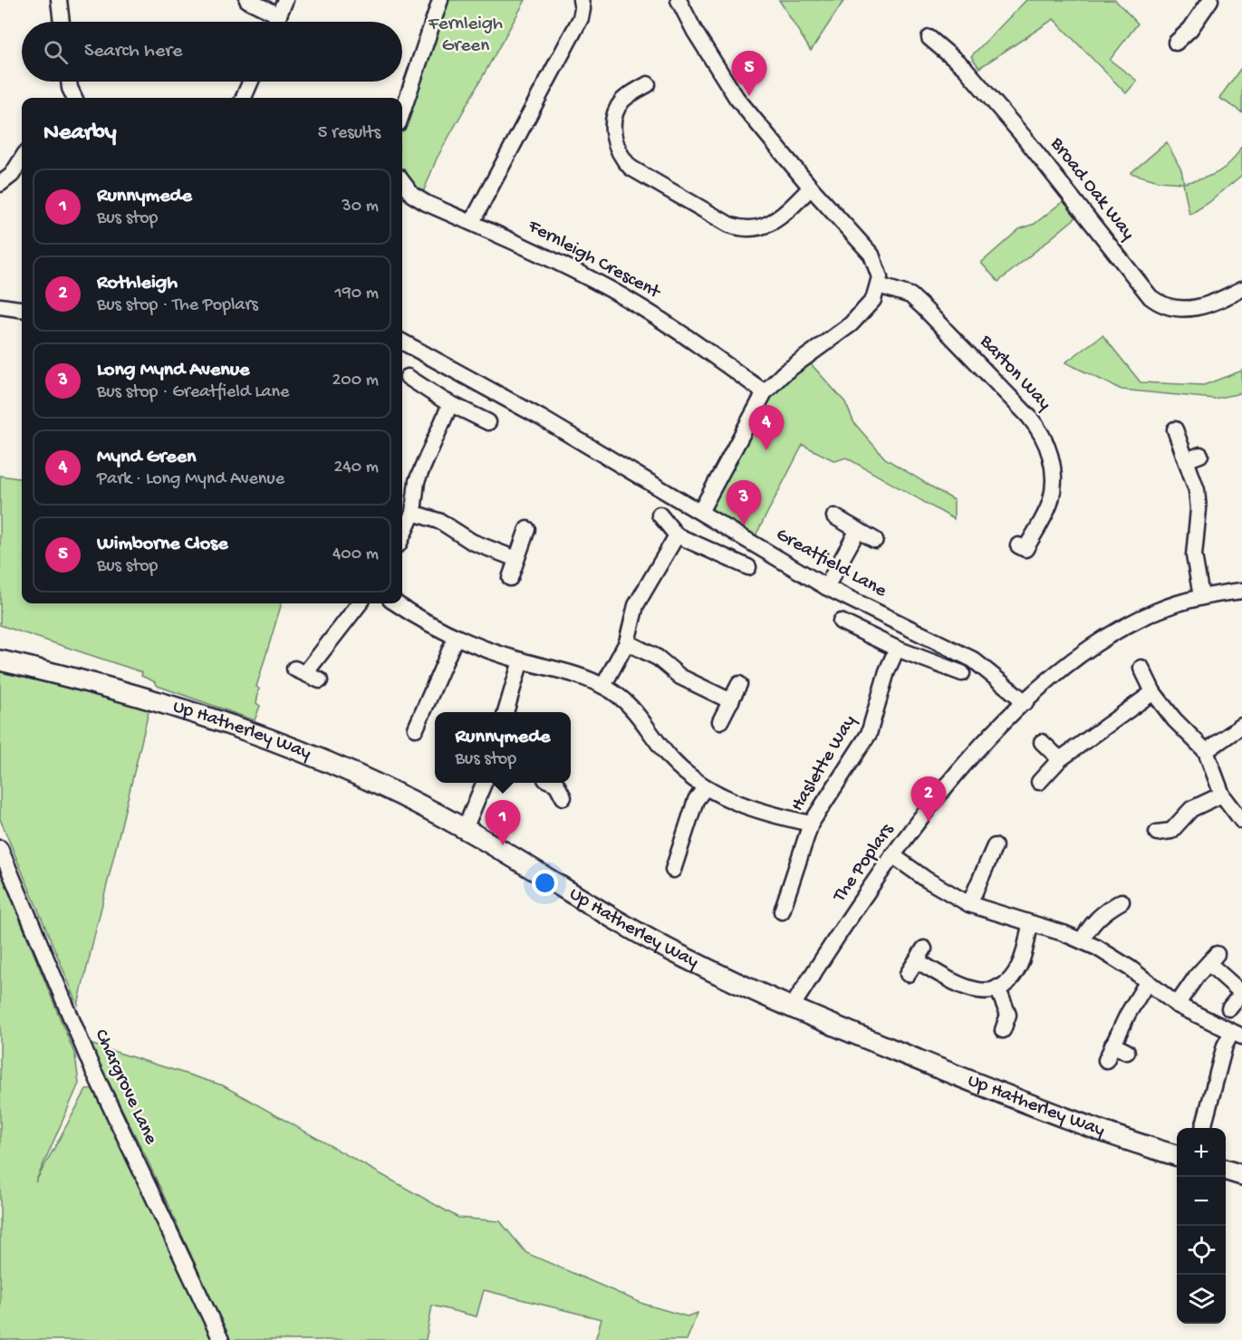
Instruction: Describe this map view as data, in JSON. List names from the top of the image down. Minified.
{"streets":{"street":["Broad Oak Way","Fernleigh Crescent","Barton Way","Greatfield Lane","Up Hatherley Way","Haslette Way","The Poplars","Chargrove Lane"]},"crossings":[["Greatfield Lane","The Poplars"],["Up Hatherley Way","The Poplars"]],"parks":["Fernleigh Green"],"page":{"search":"Search here","pins":["5","4","3","2","1"],"heading":["Nearby","5 results"],"list":[{"mark":"1","name":"Runnymede","note":"Bus stop","value":"30 m"},{"mark":"2","name":"Rothleigh","note":"Bus stop · The Poplars","value":"190 m"},{"mark":"3","name":"Long Mynd Avenue","note":"Bus stop · Greatfield Lane","value":"200 m"},{"mark":"4","name":"Mynd Green","note":"Park · Long Mynd Avenue","value":"240 m"},{"mark":"5","name":"Wimborne Close","note":"Bus stop","value":"400 m"}],"popup":["Runnymede","Bus stop"],"map_buttons":["+","−"]}}
